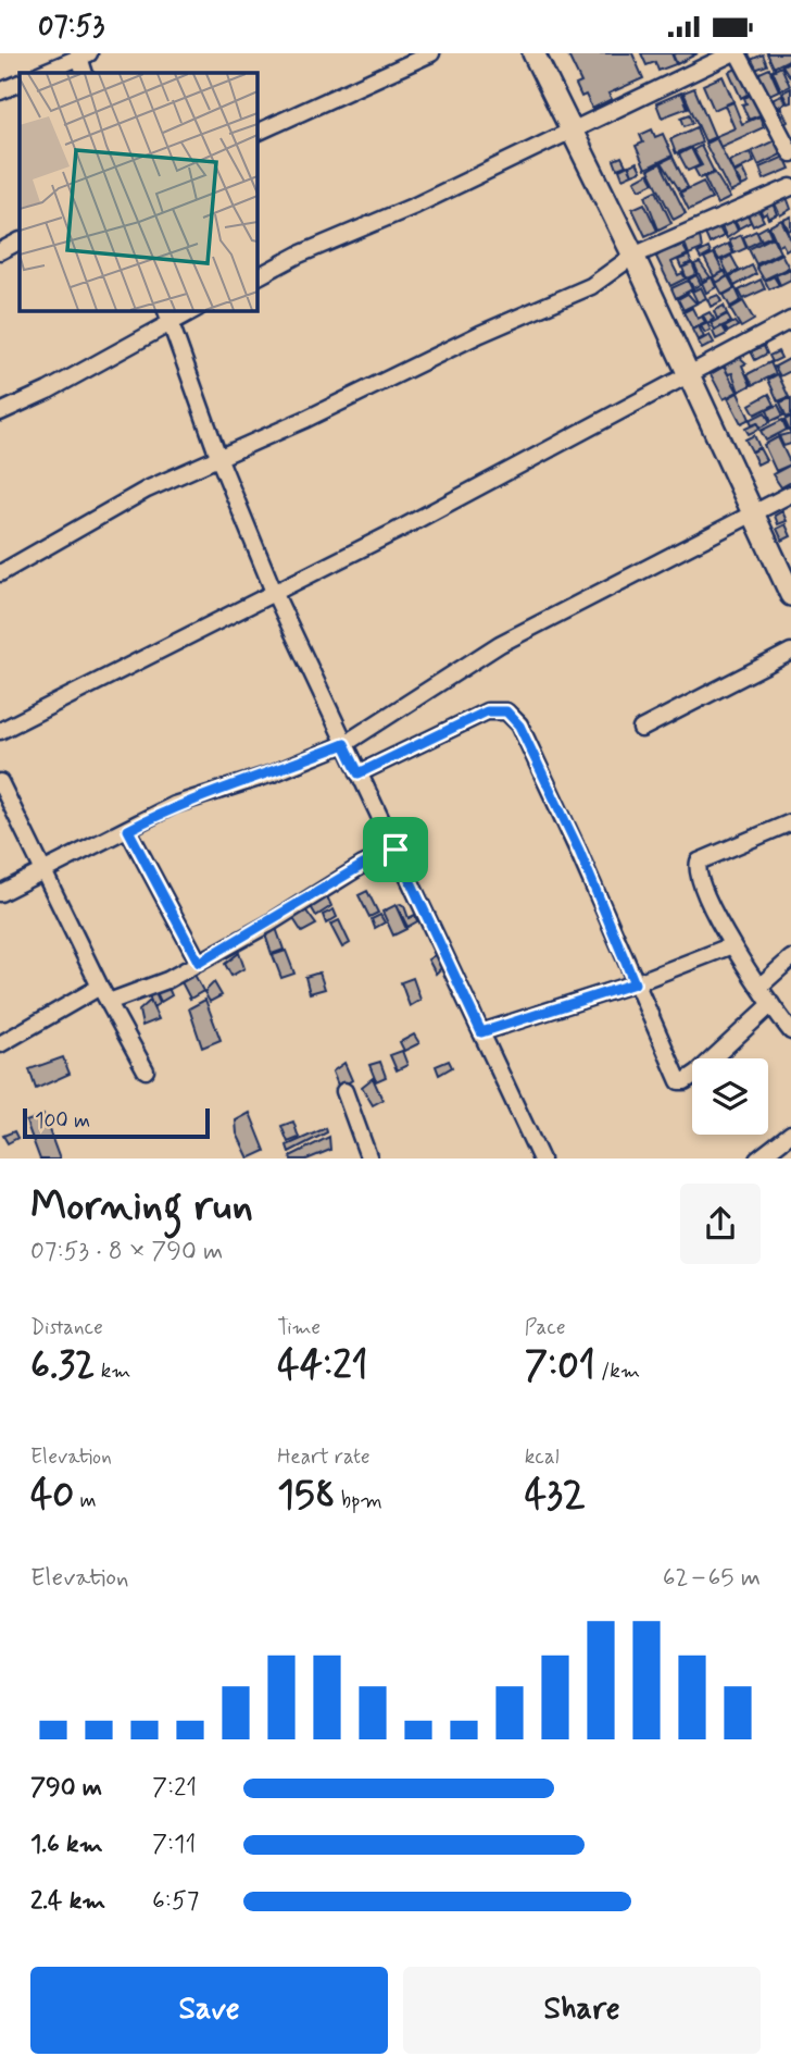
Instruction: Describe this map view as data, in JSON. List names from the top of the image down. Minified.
{"scale_bar":"100 m","page":{"status":"07:53","scale":"100 m","heading":["Morning run","07:53 · 8 × 790 m"],"stats":[["Distance","6.32 km"],["Time","44:21"],["Pace","7:01 /km"],["Elevation","40 m"],["Heart rate","158 bpm"],["kcal","432"]],"chart":["Elevation","62–65 m"],"list":[{"name":"790 m","note":"7:21"},{"name":"1.6 km","note":"7:11"},{"name":"2.4 km","note":"6:57"}],"buttons":["Save","Share"]}}
